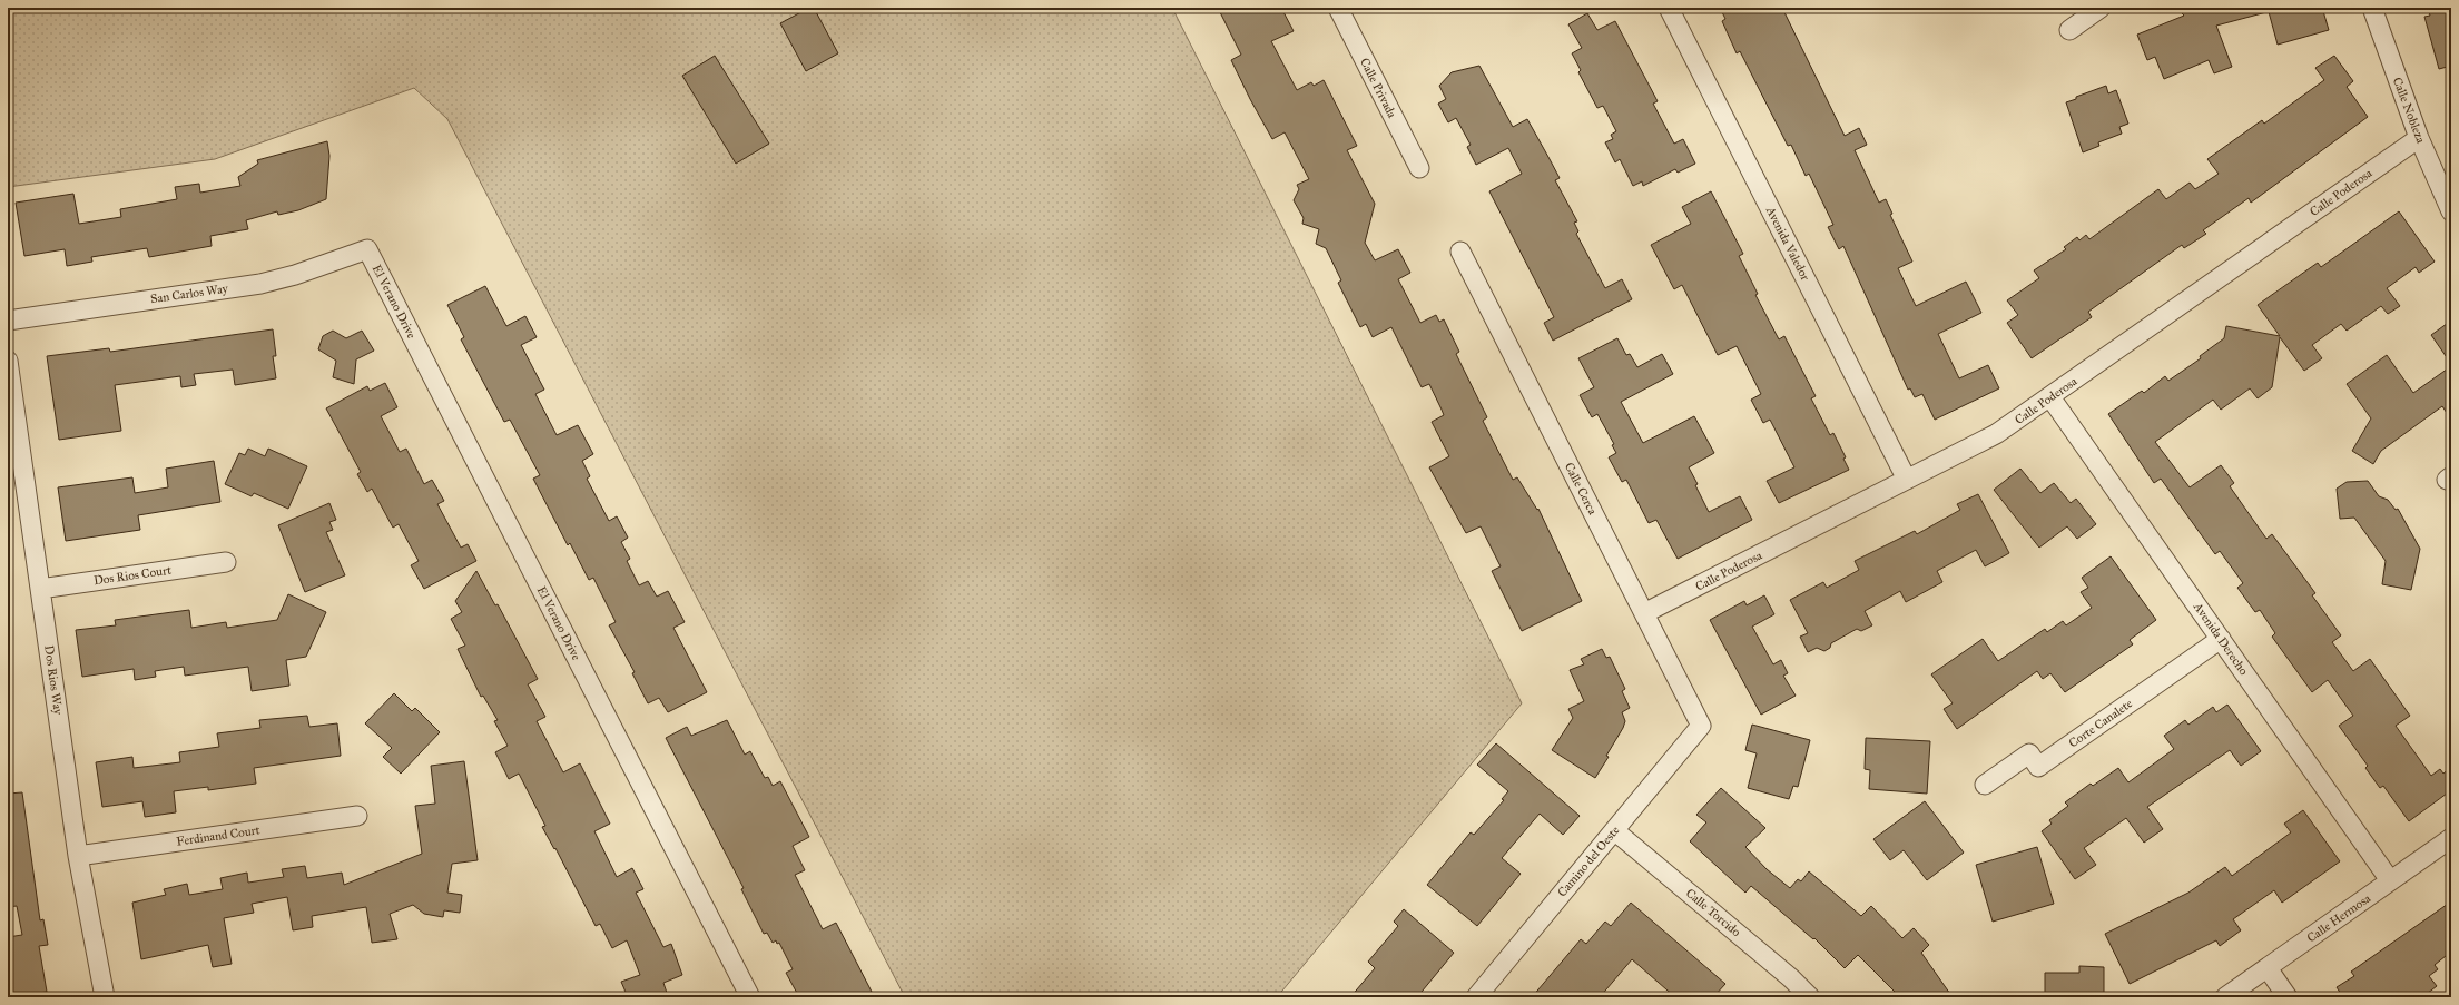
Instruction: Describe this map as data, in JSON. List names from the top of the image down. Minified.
{"streets":{"street":["Calle Privada","Calle Nobleza","Calle Poderosa","Avenida Valedor","San Carlos Way","El Verano Drive","Calle Cerca","Dos Rios Court","Avenida Derecho","Dos Rios Way","Corte Canalete","Ferdinand Court","Camino del Oeste","Calle Torcido","Calle Hermosa"]},"crossings":[["Calle Nobleza","Calle Poderosa"],["Calle Poderosa","Avenida Valedor"],["Calle Poderosa","Calle Cerca"],["Calle Poderosa","Avenida Derecho"],["San Carlos Way","El Verano Drive"],["Calle Cerca","Camino del Oeste"],["Dos Rios Court","Dos Rios Way"],["Avenida Derecho","Corte Canalete"],["Avenida Derecho","Calle Hermosa"],["Dos Rios Way","Ferdinand Court"],["Camino del Oeste","Calle Torcido"]]}
